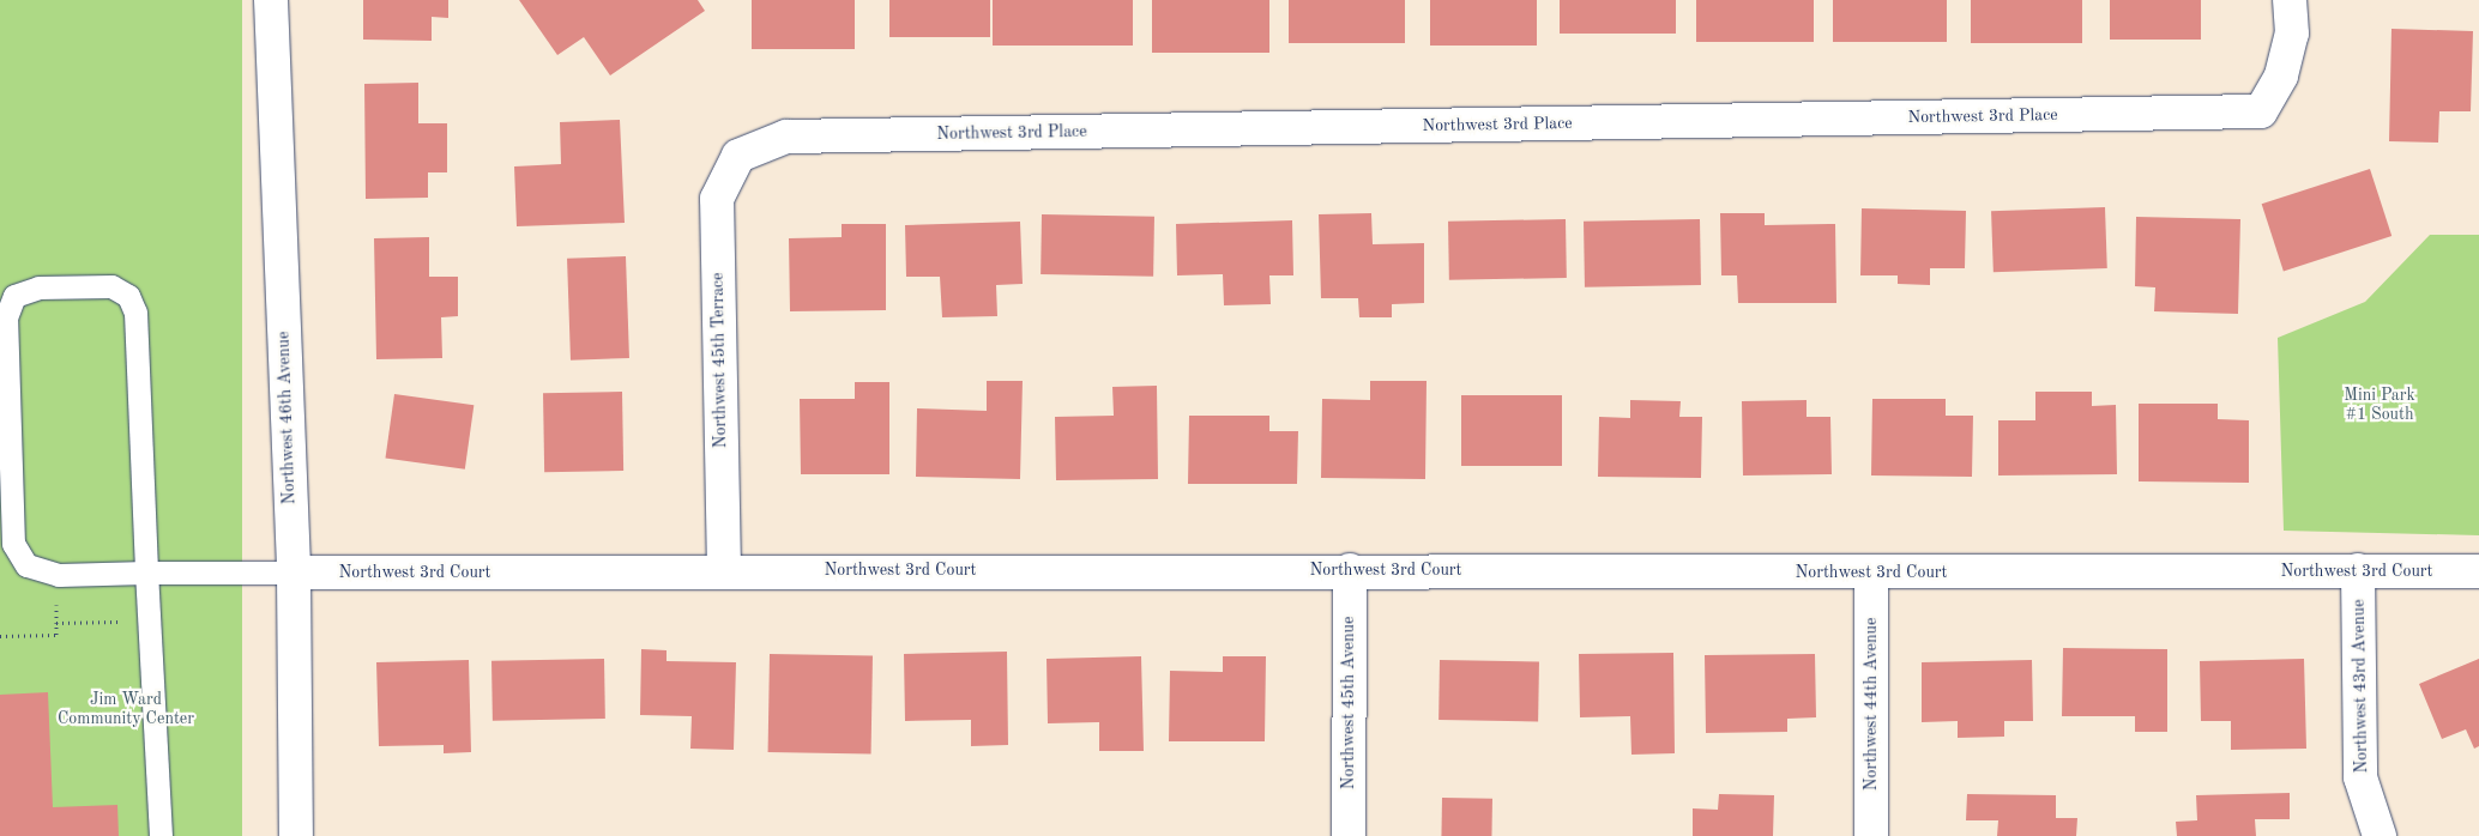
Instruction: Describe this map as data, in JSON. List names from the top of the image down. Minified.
{"streets":{"street":["Northwest 3rd Place","Northwest 45th Terrace","Northwest 46th Avenue","Northwest 3rd Court","Northwest 43rd Avenue","Northwest 45th Avenue","Northwest 44th Avenue"]},"crossings":[["Northwest 3rd Place","Northwest 45th Terrace"],["Northwest 45th Terrace","Northwest 3rd Court"],["Northwest 46th Avenue","Northwest 3rd Court"],["Northwest 3rd Court","Northwest 43rd Avenue"],["Northwest 3rd Court","Northwest 45th Avenue"],["Northwest 3rd Court","Northwest 44th Avenue"]],"parks":["Mini Park #1 South","Jim Ward Community Center"]}
